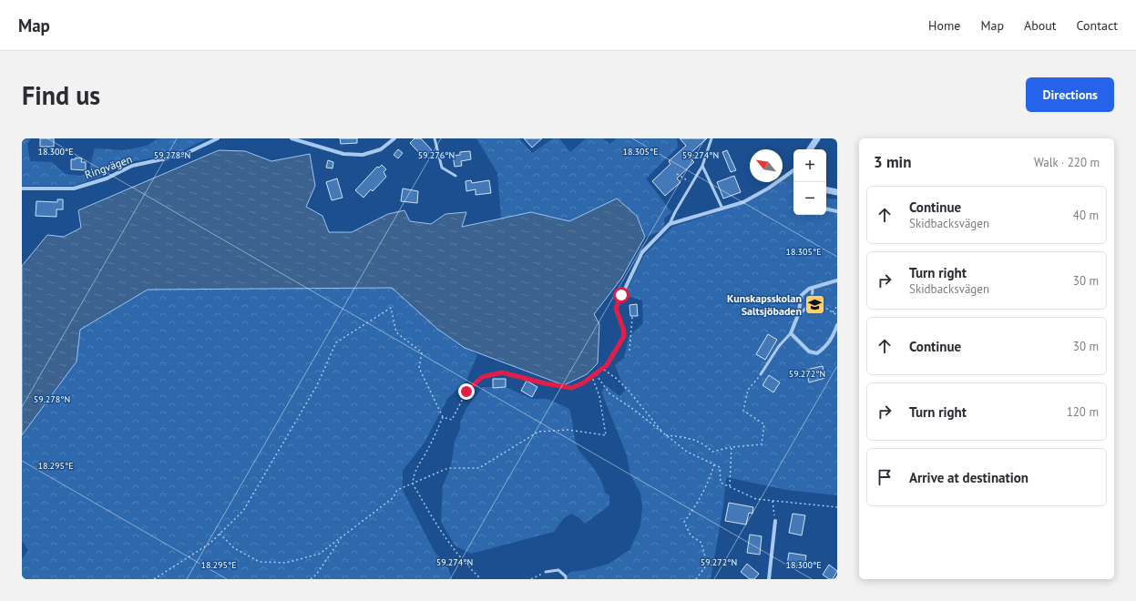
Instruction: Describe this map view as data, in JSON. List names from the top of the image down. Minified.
{"streets":{"street":["Ringvägen"]},"places":{"school or university":["Kunskapsskolan Saltsjöbaden"]},"north":"top left","page":{"header":"Map","nav":["Home","Map","About","Contact"],"buttons":"Directions","title":"Find us","heading":["3 min","Walk · 220 m"],"map_buttons":["+","−"],"list":[["Continue","Skidbacksvägen","40 m"],["Turn right","Skidbacksvägen","30 m"],["Continue","30 m"],["Turn right","120 m"],"Arrive at destination"]},"coordinates":["18.300°E","18.305°E","59.278°N","59.276°N","59.274°N","59.272°N","18.295°E"]}
